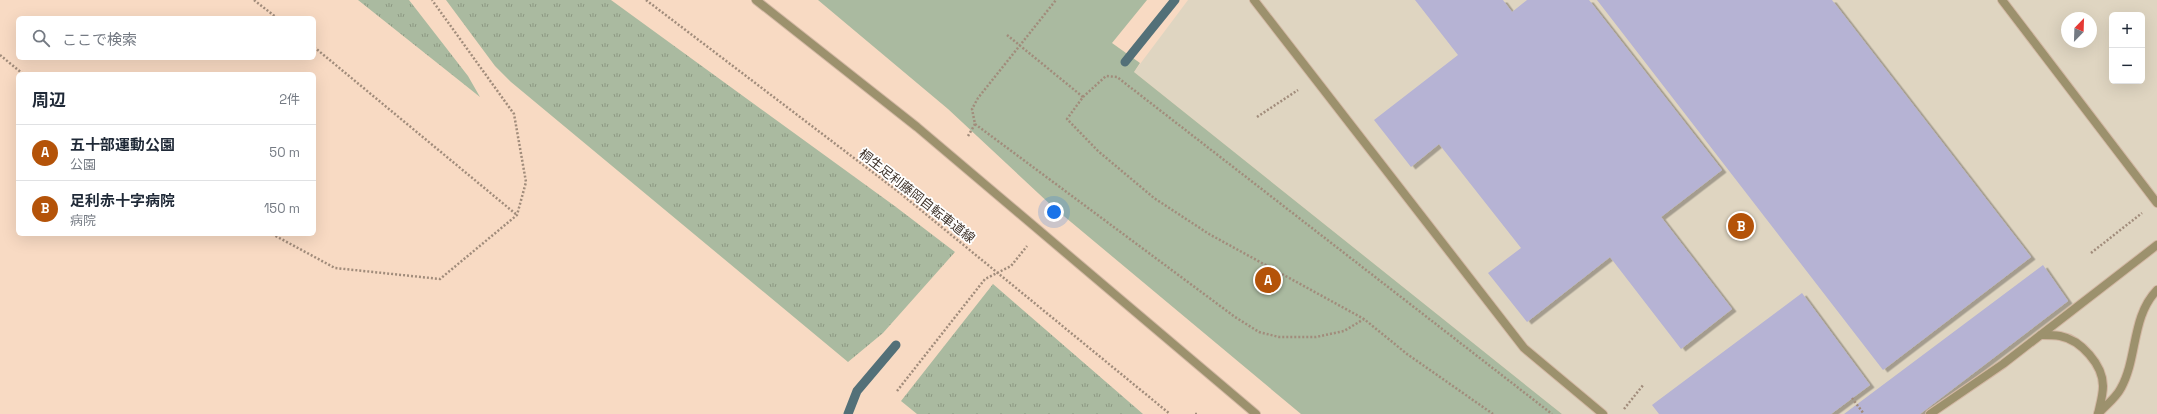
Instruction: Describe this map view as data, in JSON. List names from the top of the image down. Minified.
{"streets":{"path":["桐生足利藤岡自転車道線"]},"north":"top right","page":{"map_buttons":["+","−"],"search":"ここで検索","heading":["周辺","2件"],"list":[{"mark":"A","name":"五十部運動公園","note":"公園","value":"50 m"},{"mark":"B","name":"足利赤十字病院","note":"病院","value":"150 m"}],"pins":["B","A"]}}
